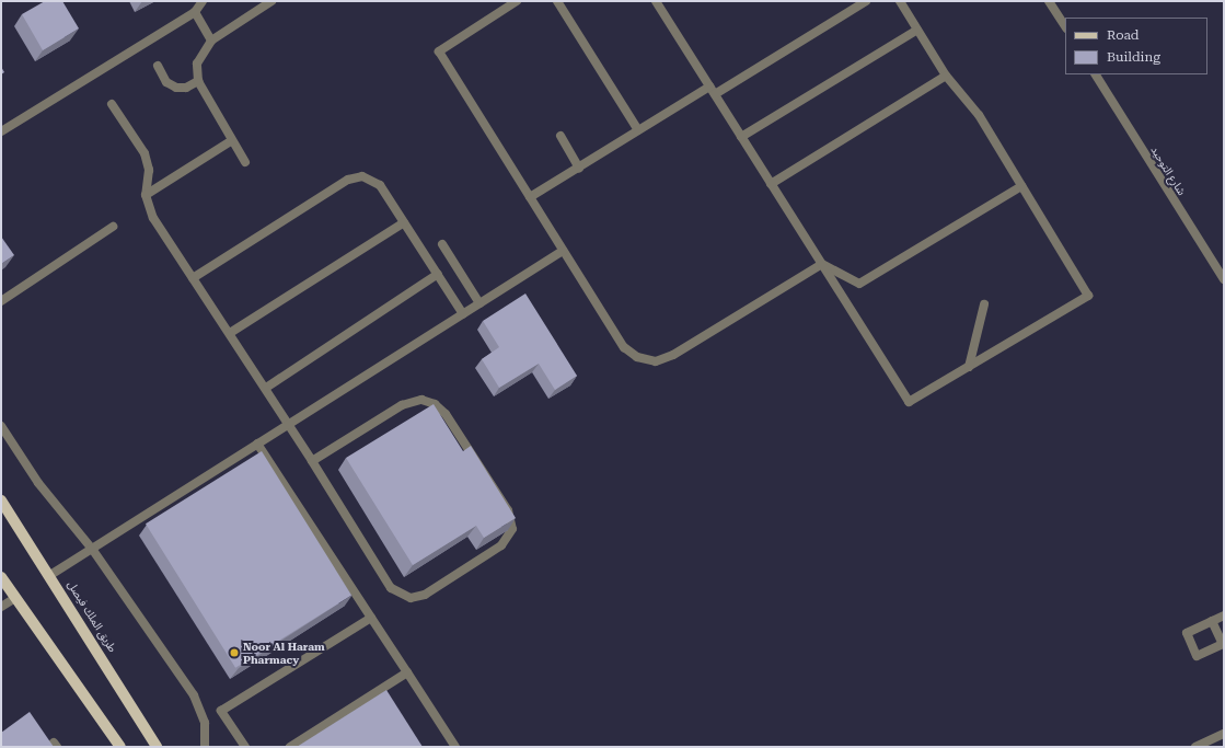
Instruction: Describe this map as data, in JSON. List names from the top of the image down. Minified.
{"streets":{"main road":["طريق الملك فيصل"],"street":["شارع التوحيد"]},"places":["Noor Al Haram Pharmacy"],"legend":["Road","Building"]}
